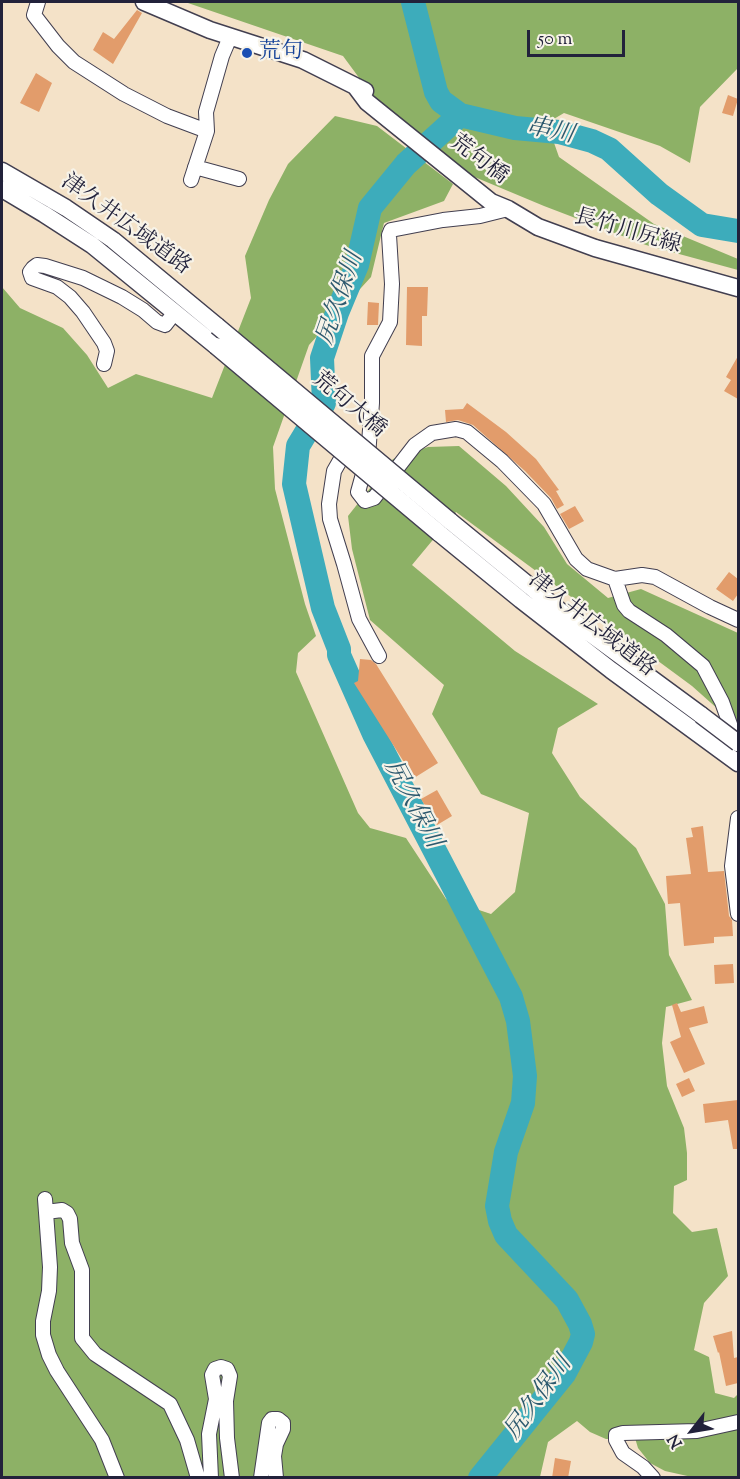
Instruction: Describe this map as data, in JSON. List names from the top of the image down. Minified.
{"streets":{"main road":["荒句橋","津久井広域道路","長竹川尻線","荒句大橋"]},"crossings":[["荒句橋","長竹川尻線"],["津久井広域道路","荒句大橋"]],"water":["串川","尻久保川"],"places":["荒句"],"scale_bar":"50 m","north":"bottom left"}
